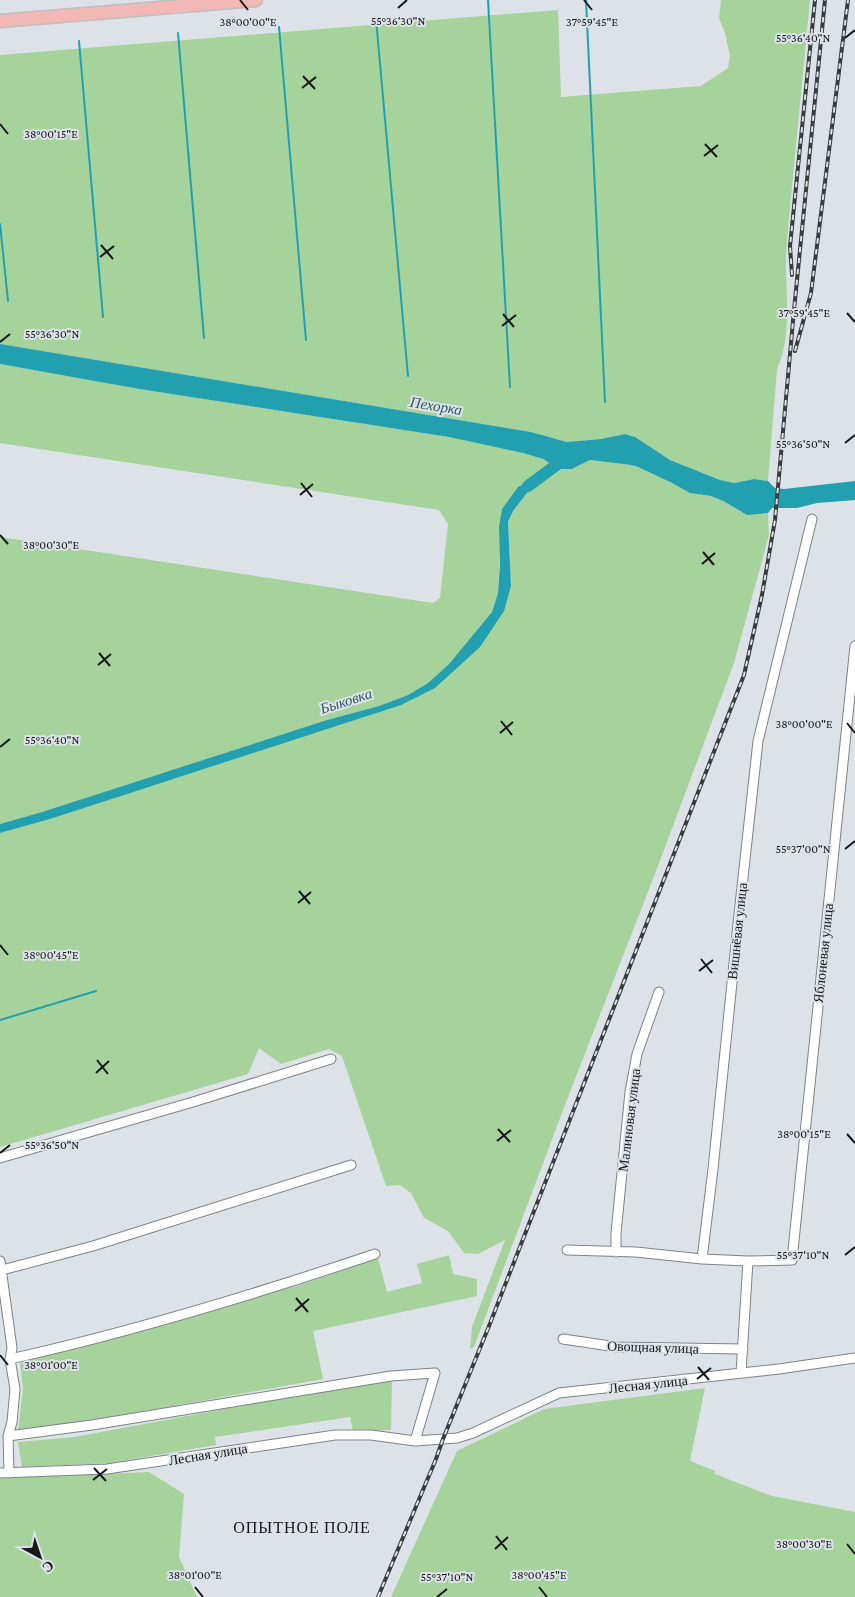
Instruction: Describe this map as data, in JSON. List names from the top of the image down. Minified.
{"streets":{"street":["Вишнёвая улица","Яблоневая улица","Малиновая улица","Овощная улица","Лесная улица"]},"districts":["ОПЫТНОЕ ПОЛЕ"],"water":["Пехорка","Быковка"],"north":"bottom right","coordinates":["55°36'30\"N","38°00'00\"E","37°59'45\"E","55°36'40\"N","38°00'15\"E","55°36'50\"N","38°00'30\"E","55°37'00\"N","38°00'45\"E","55°37'10\"N","38°01'00\"E"]}
